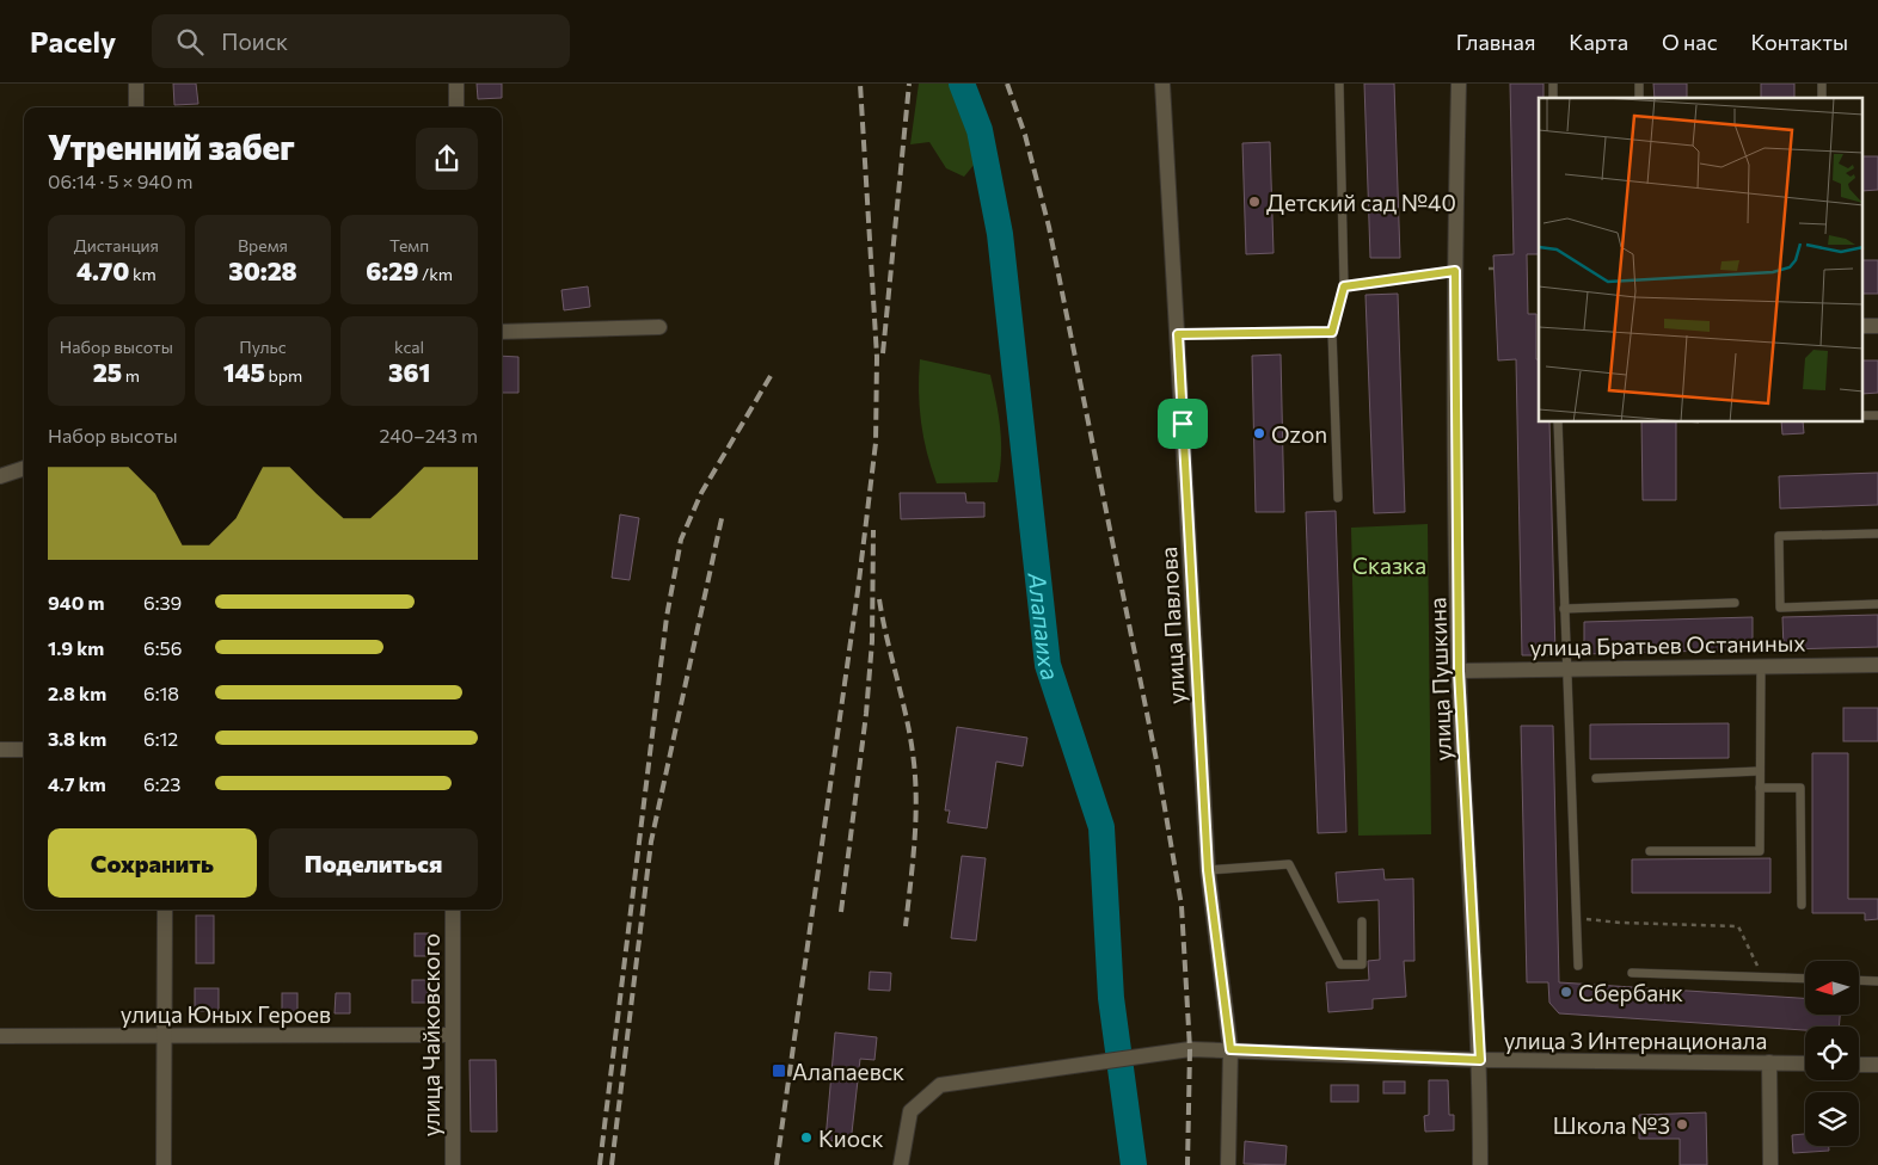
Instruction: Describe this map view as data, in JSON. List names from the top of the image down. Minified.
{"streets":{"street":["улица Павлова","улица Братьев Останиных","улица Пушкина","улица Юных Героев","улица Чайковского","улица 3 Интернационала"]},"crossings":[["улица Павлова","улица 3 Интернационала"],["улица Братьев Останиных","улица Пушкина"],["улица Пушкина","улица 3 Интернационала"],["улица Юных Героев","улица Чайковского"]],"water":["Алапаиха"],"parks":["Сказка"],"places":{"other":["Детский сад №40","Ozon","Сбербанк","Школа №3","Киоск"],"transit":["Алапаевск"]},"north":"left","page":{"header":"Pacely","search":"Поиск","nav":["Главная","Карта","О нас","Контакты"],"heading":["Утренний забег","06:14 · 5 × 940 m"],"stats":[["Дистанция","4.70 km"],["Время","30:28"],["Темп","6:29 /km"],["Набор высоты","25 m"],["Пульс","145 bpm"],["kcal","361"]],"chart":["Набор высоты","240–243 m"],"list":[{"name":"940 m","note":"6:39"},{"name":"1.9 km","note":"6:56"},{"name":"2.8 km","note":"6:18"},{"name":"3.8 km","note":"6:12"},{"name":"4.7 km","note":"6:23"}],"buttons":["Сохранить","Поделиться"]}}
